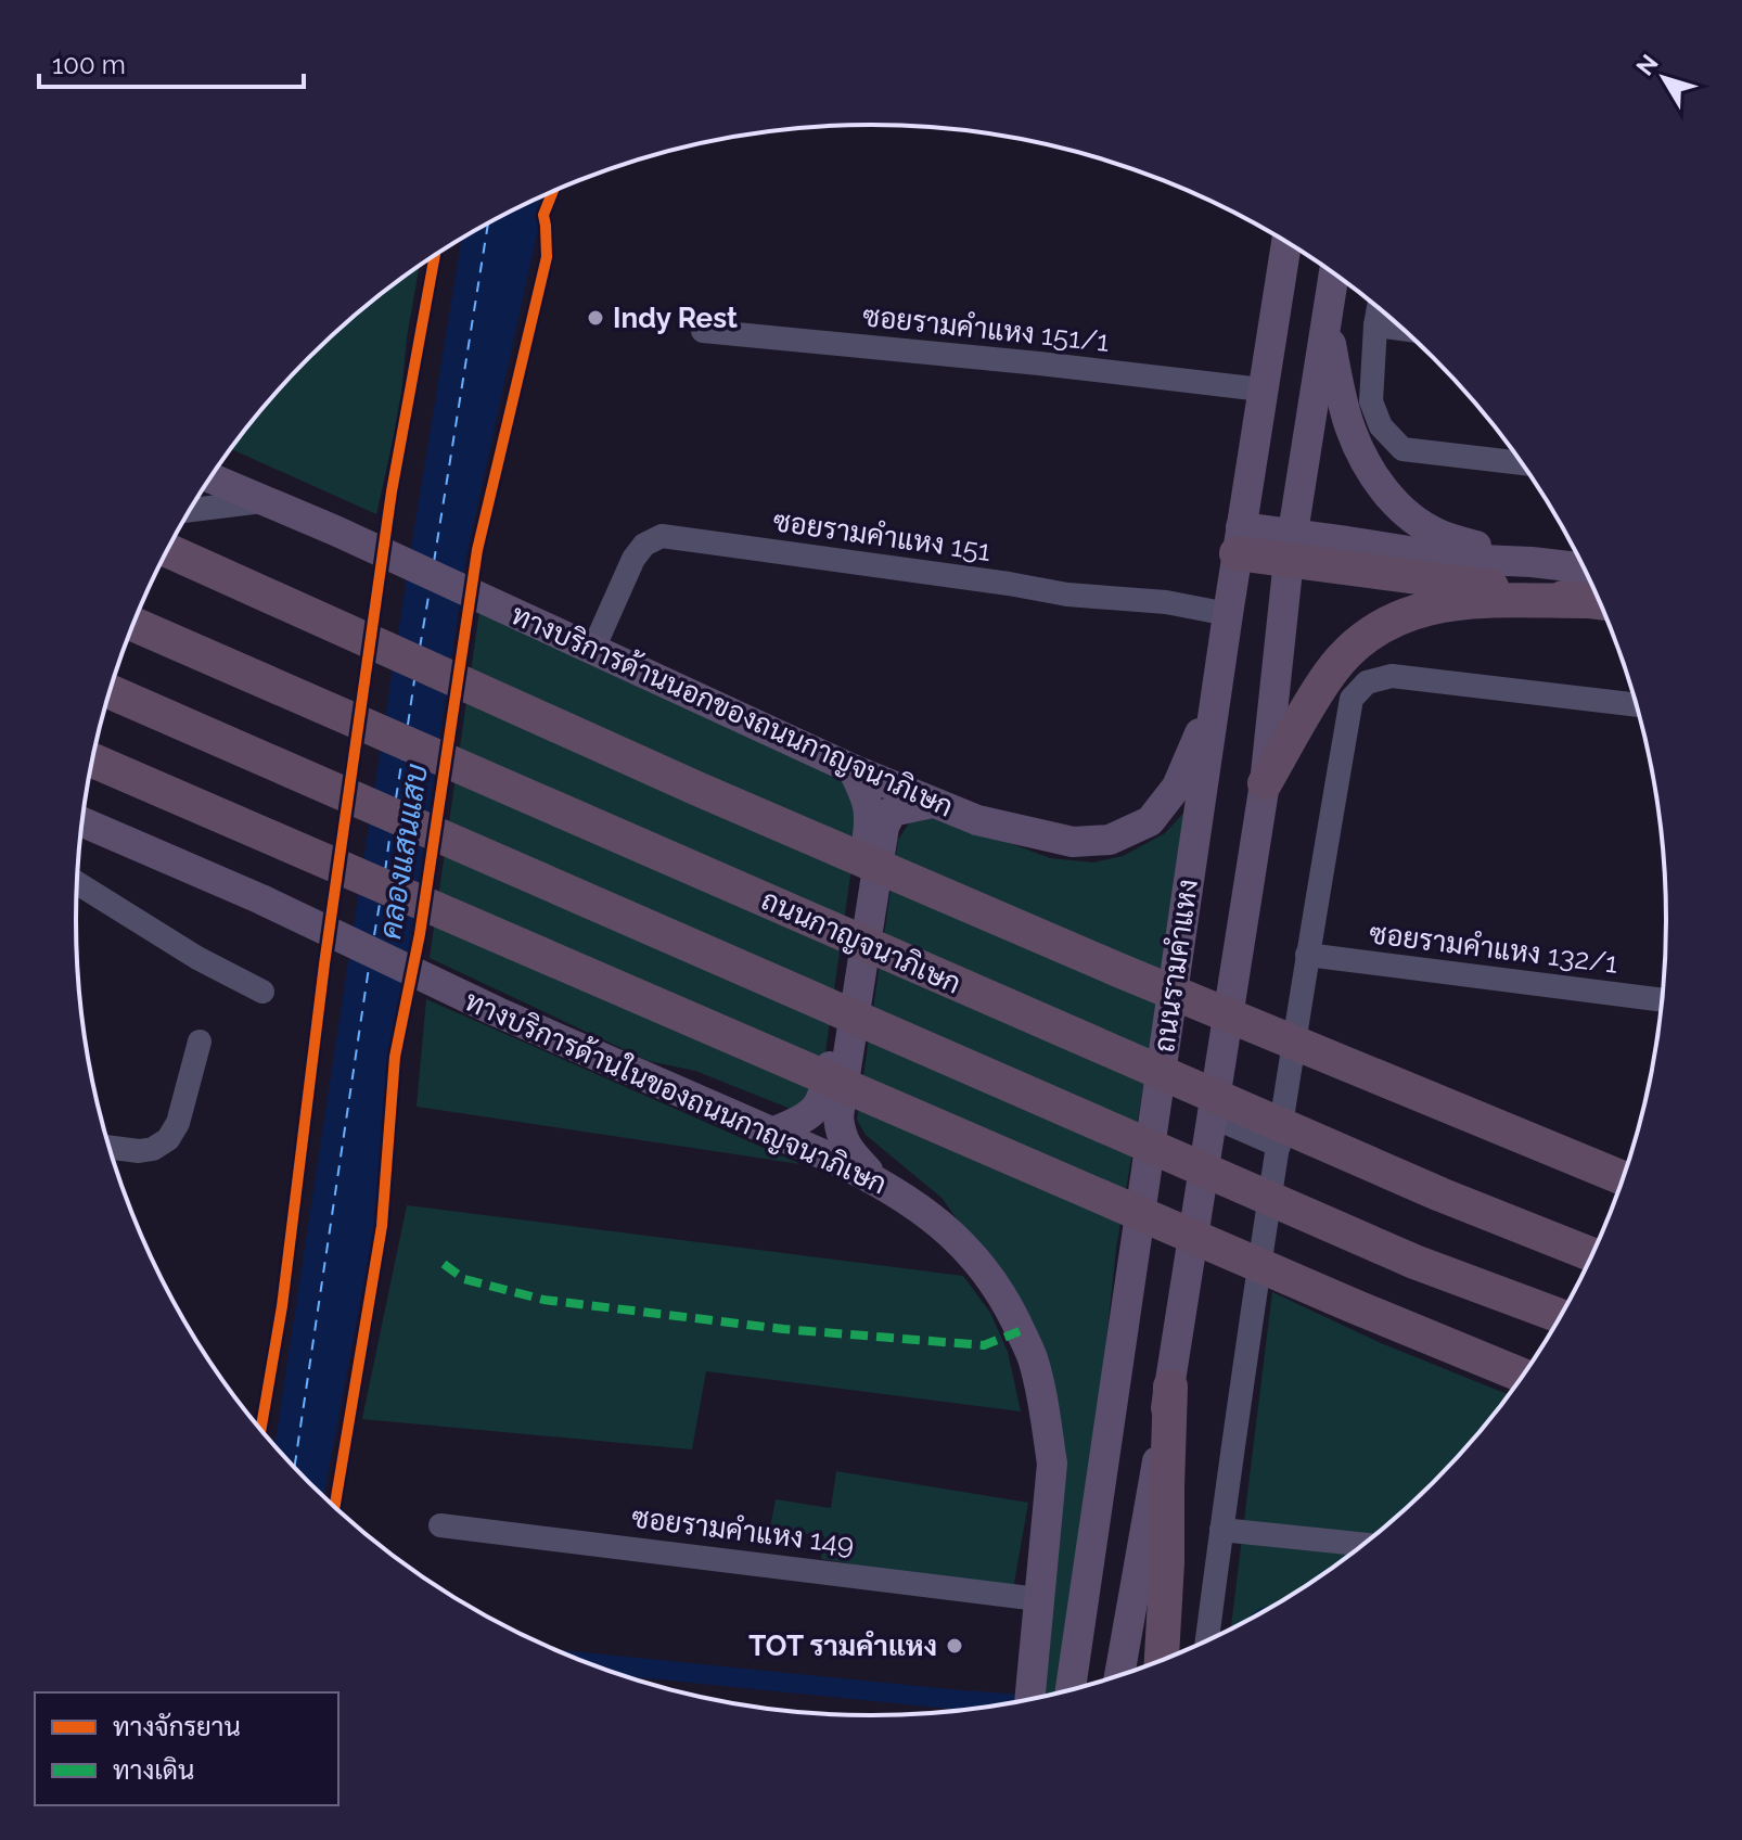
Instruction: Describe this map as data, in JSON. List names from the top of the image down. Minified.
{"streets":{"highway":["ถนนกาญจนาภิเษก"],"main road":["ทางบริการด้านนอกของถนนกาญจนาภิเษก","ถนนรามคำแหง","ทางบริการด้านในของถนนกาญจนาภิเษก"],"street":["ซอยรามคำแหง 151/1","ซอยรามคำแหง 151","ซอยรามคำแหง 132/1","ซอยรามคำแหง 149"]},"crossings":[["ซอยรามคำแหง 151/1","ถนนรามคำแหง"],["ซอยรามคำแหง 151","ทางบริการด้านนอกของถนนกาญจนาภิเษก"],["ซอยรามคำแหง 151","ถนนรามคำแหง"],["ทางบริการด้านนอกของถนนกาญจนาภิเษก","ถนนรามคำแหง"],["ทางบริการด้านในของถนนกาญจนาภิเษก","ซอยรามคำแหง 149"]],"water":["คลองแสนแสบ"],"places":["Indy Rest","TOT รามคำแหง"],"legend":["ทางจักรยาน","ทางเดิน"],"scale_bar":"100 m","north":"top left"}
